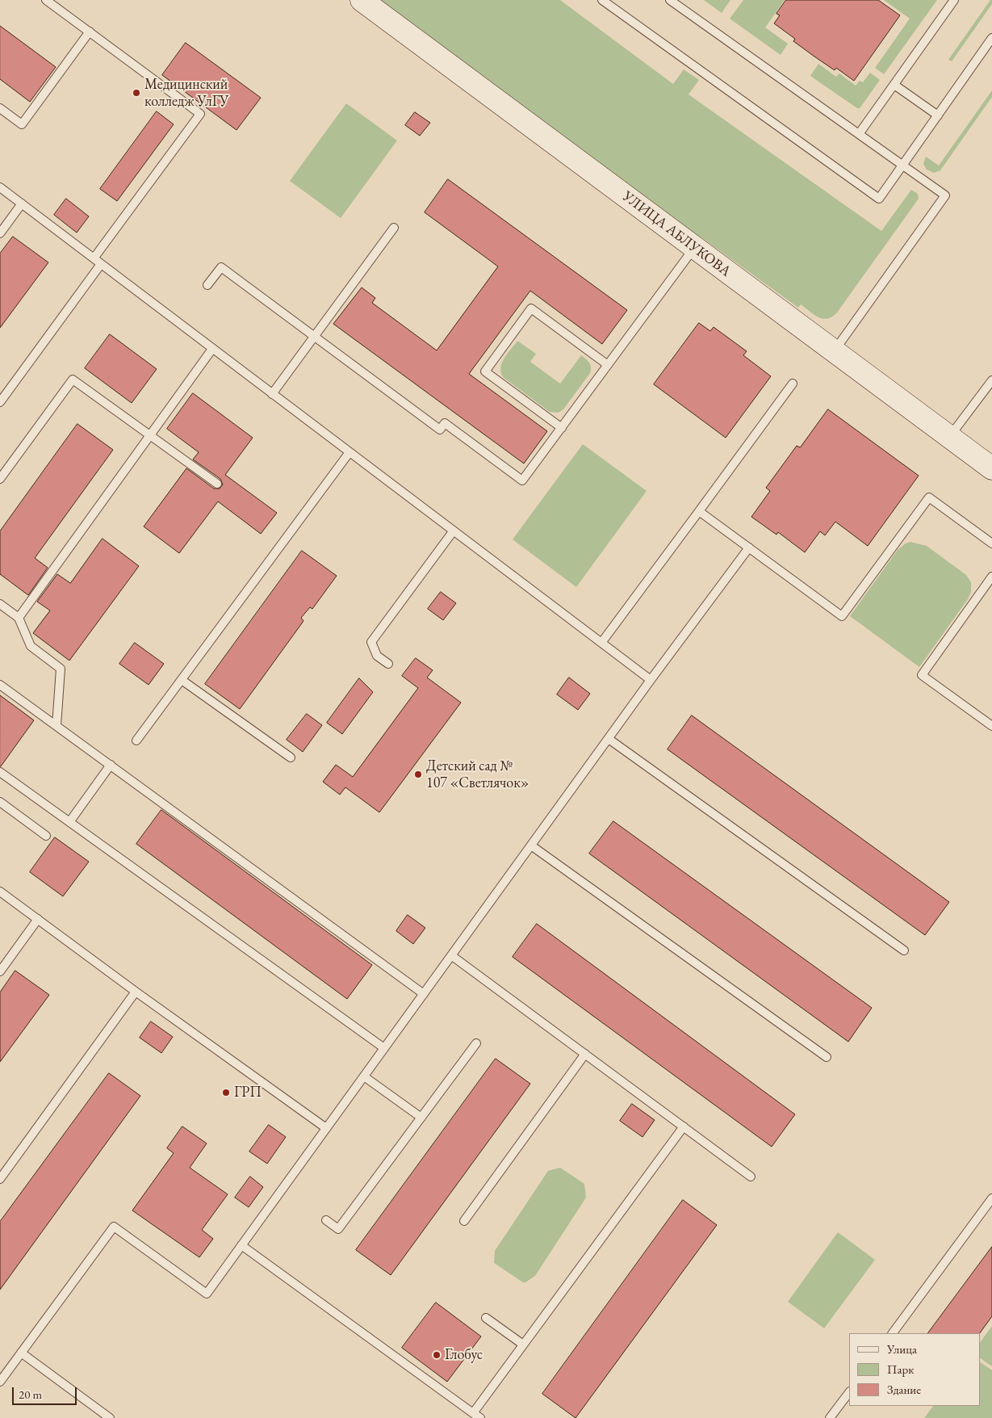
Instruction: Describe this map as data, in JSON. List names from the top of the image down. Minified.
{"streets":{"street":["УЛИЦА АБЛУКОВА"]},"places":["Медицинский колледж УлГУ","Детский сад № 107 «Светлячок»","ГРП","Глобус"],"legend":["Улица","Парк","Здание"],"scale_bar":"20 m"}
